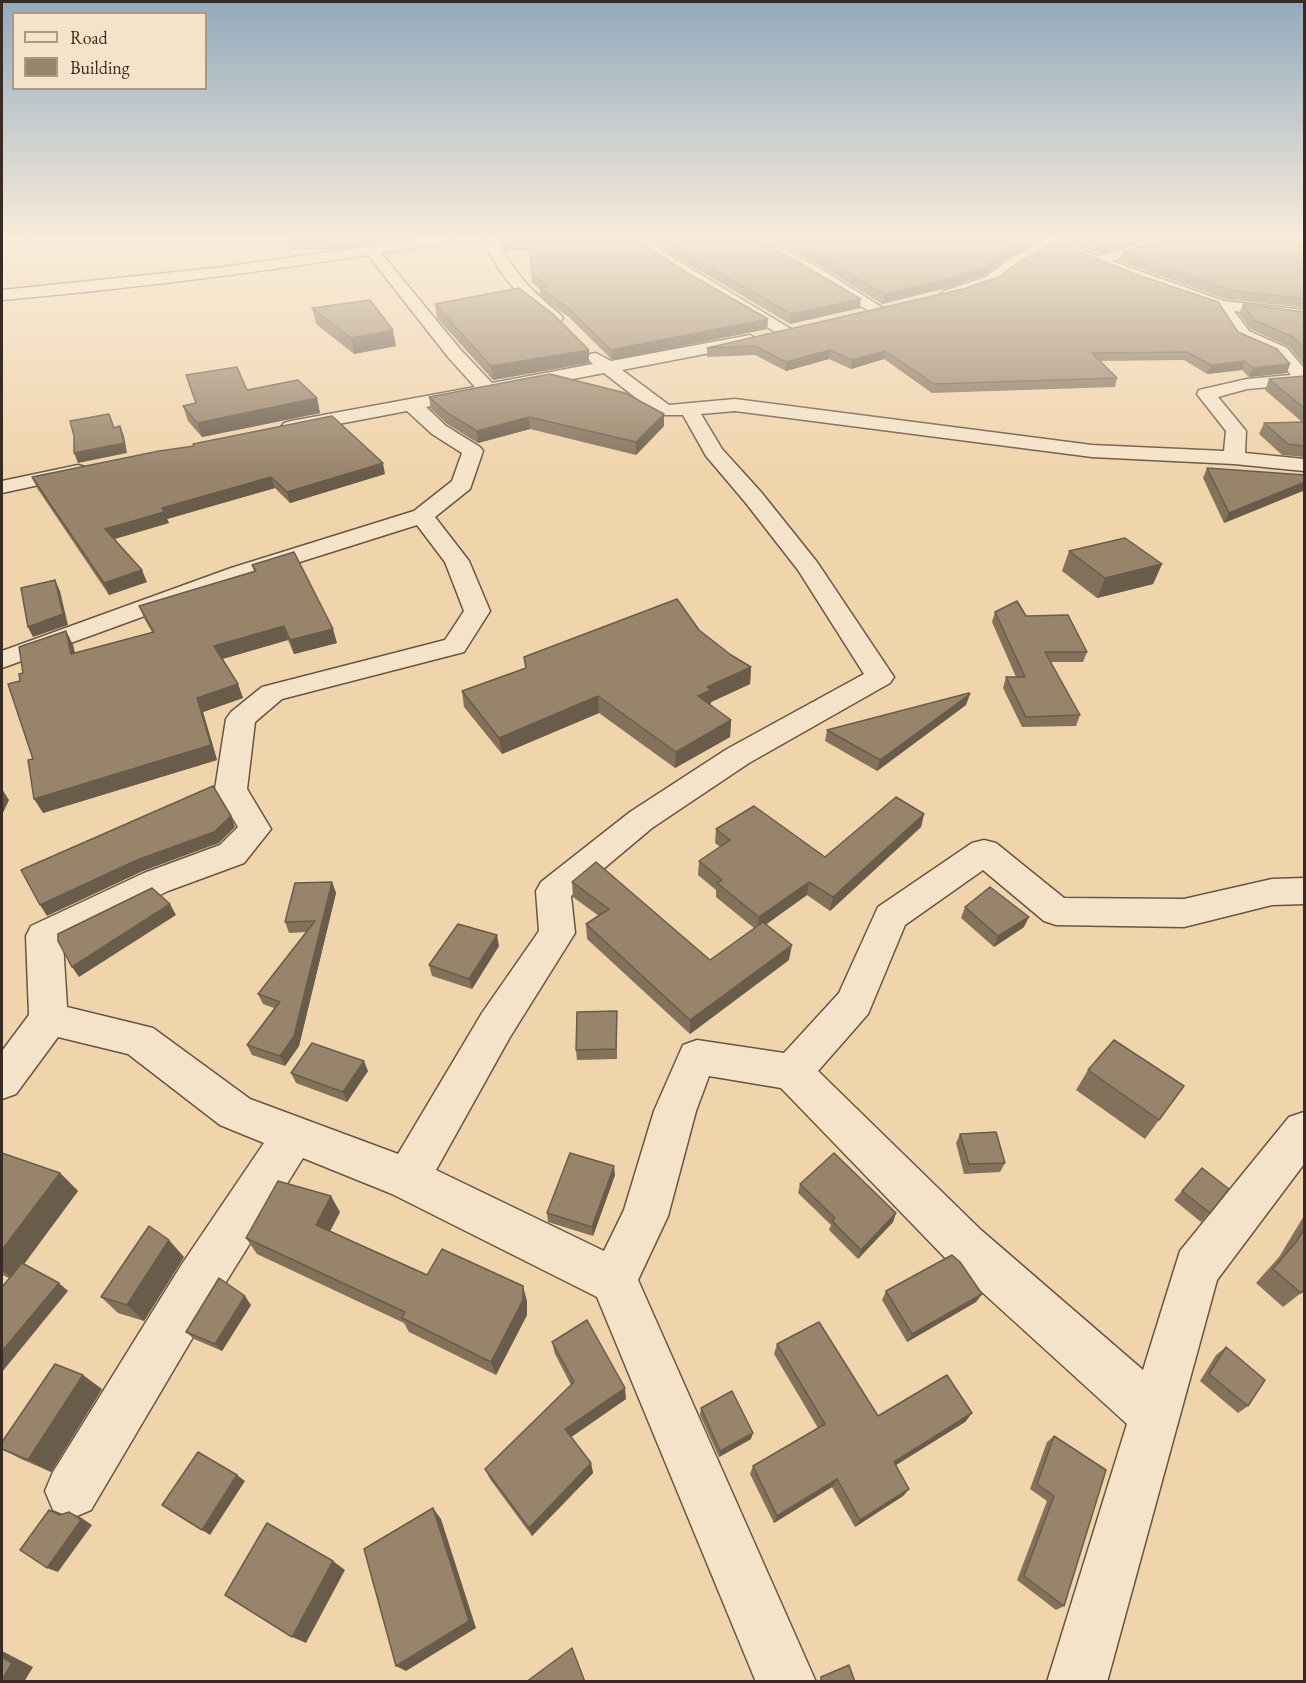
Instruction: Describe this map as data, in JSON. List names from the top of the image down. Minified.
{"legend":["Road","Building"]}
